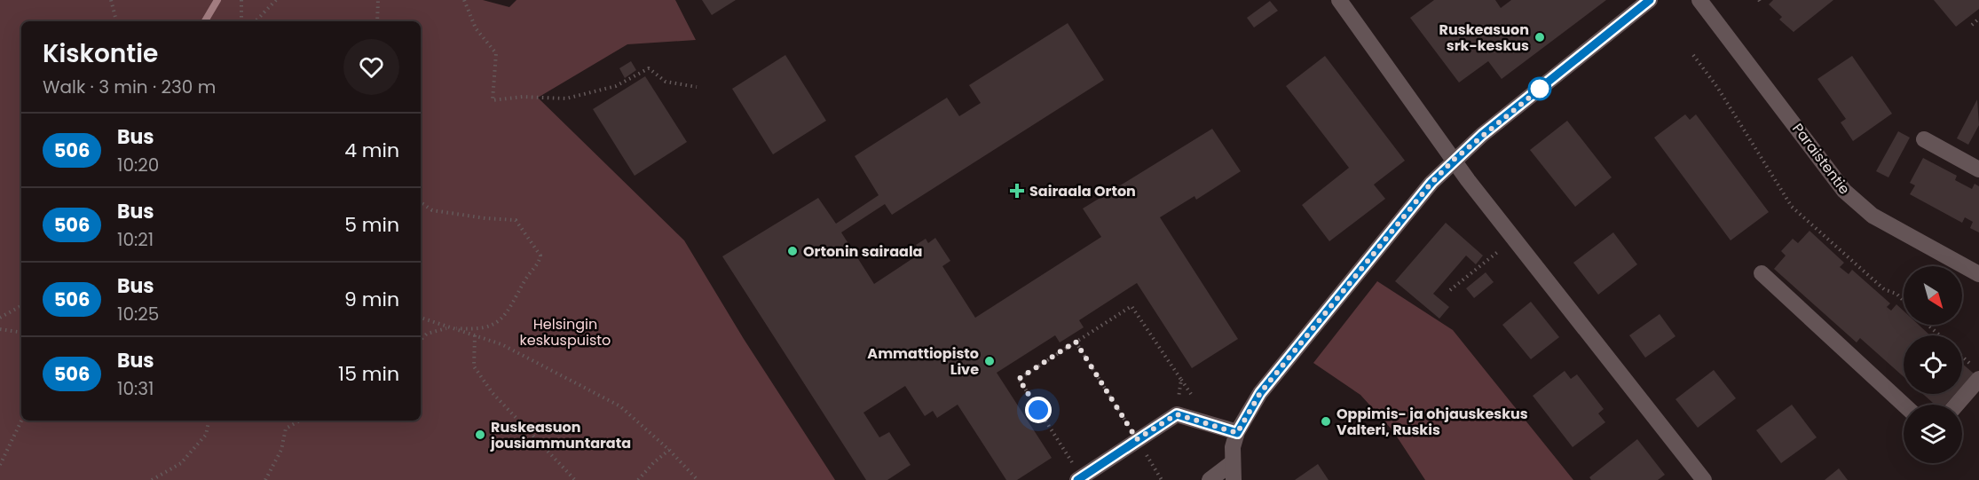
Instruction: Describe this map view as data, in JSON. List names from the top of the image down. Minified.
{"streets":{"street":["Paraistentie"]},"parks":["Helsingin keskuspuisto"],"places":{"other":["Ruskeasuon srk-keskus","Ortonin sairaala","Ammattiopisto Live","Oppimis- ja ohjauskeskus Valteri, Ruskis","Ruskeasuon jousiammuntarata"],"health":["Sairaala Orton"]},"lines":["bus line 506"],"north":"bottom right","page":{"heading":["Kiskontie","Walk · 3 min · 230 m"],"list":[{"mark":"506","name":"Bus","note":"10:20","value":"4 min"},{"mark":"506","name":"Bus","note":"10:21","value":"5 min"},{"mark":"506","name":"Bus","note":"10:25","value":"9 min"},{"mark":"506","name":"Bus","note":"10:31","value":"15 min"}]}}
